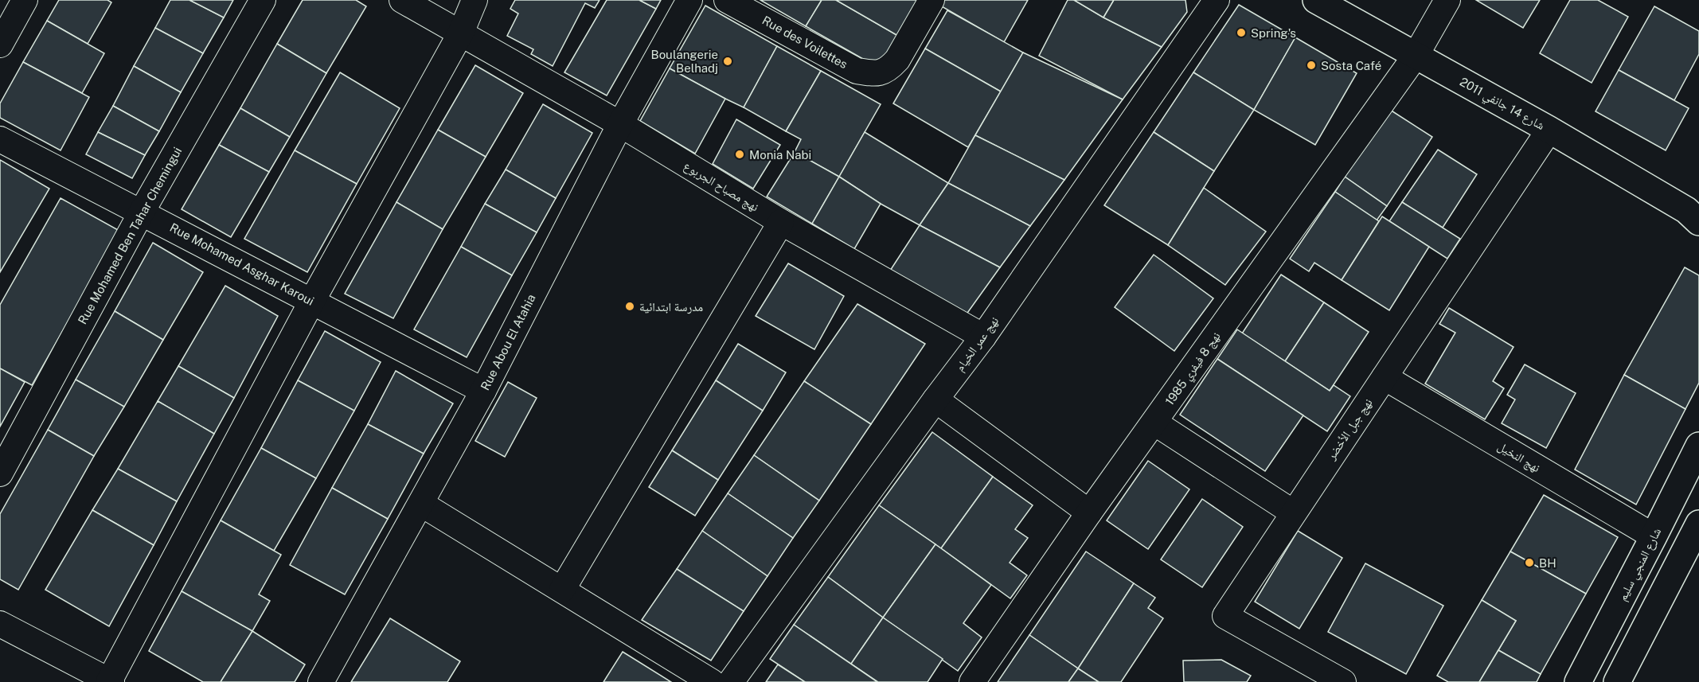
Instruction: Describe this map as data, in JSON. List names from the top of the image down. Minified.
{"streets":{"main road":["شارع 14 جانفي 2011","شارع المنجي سليم"],"street":["Rue des Voilettes","نهج مصباح الجربوع","Rue Mohamed Ben Tahar Chemingui","Rue Mohamed Asghar Karoui","Rue Abou El Atahia","نهج عمر الخيام","نهج 8 فيفري 1985","نهج جبل الأخضر","نهج النخيل"]},"crossings":[["شارع 14 جانفي 2011","نهج 8 فيفري 1985"],["شارع 14 جانفي 2011","نهج جبل الأخضر"],["نهج مصباح الجربوع","Rue Abou El Atahia"],["نهج مصباح الجربوع","نهج عمر الخيام"],["Rue Mohamed Ben Tahar Chemingui","Rue Mohamed Asghar Karoui"],["Rue Mohamed Asghar Karoui","Rue Abou El Atahia"],["نهج جبل الأخضر","نهج النخيل"],["نهج النخيل","شارع المنجي سليم"]],"places":["Spring's","Boulangerie Belhadj","Sosta Café","Monia Nabi","مدرسة ابتدائية","BH"]}
